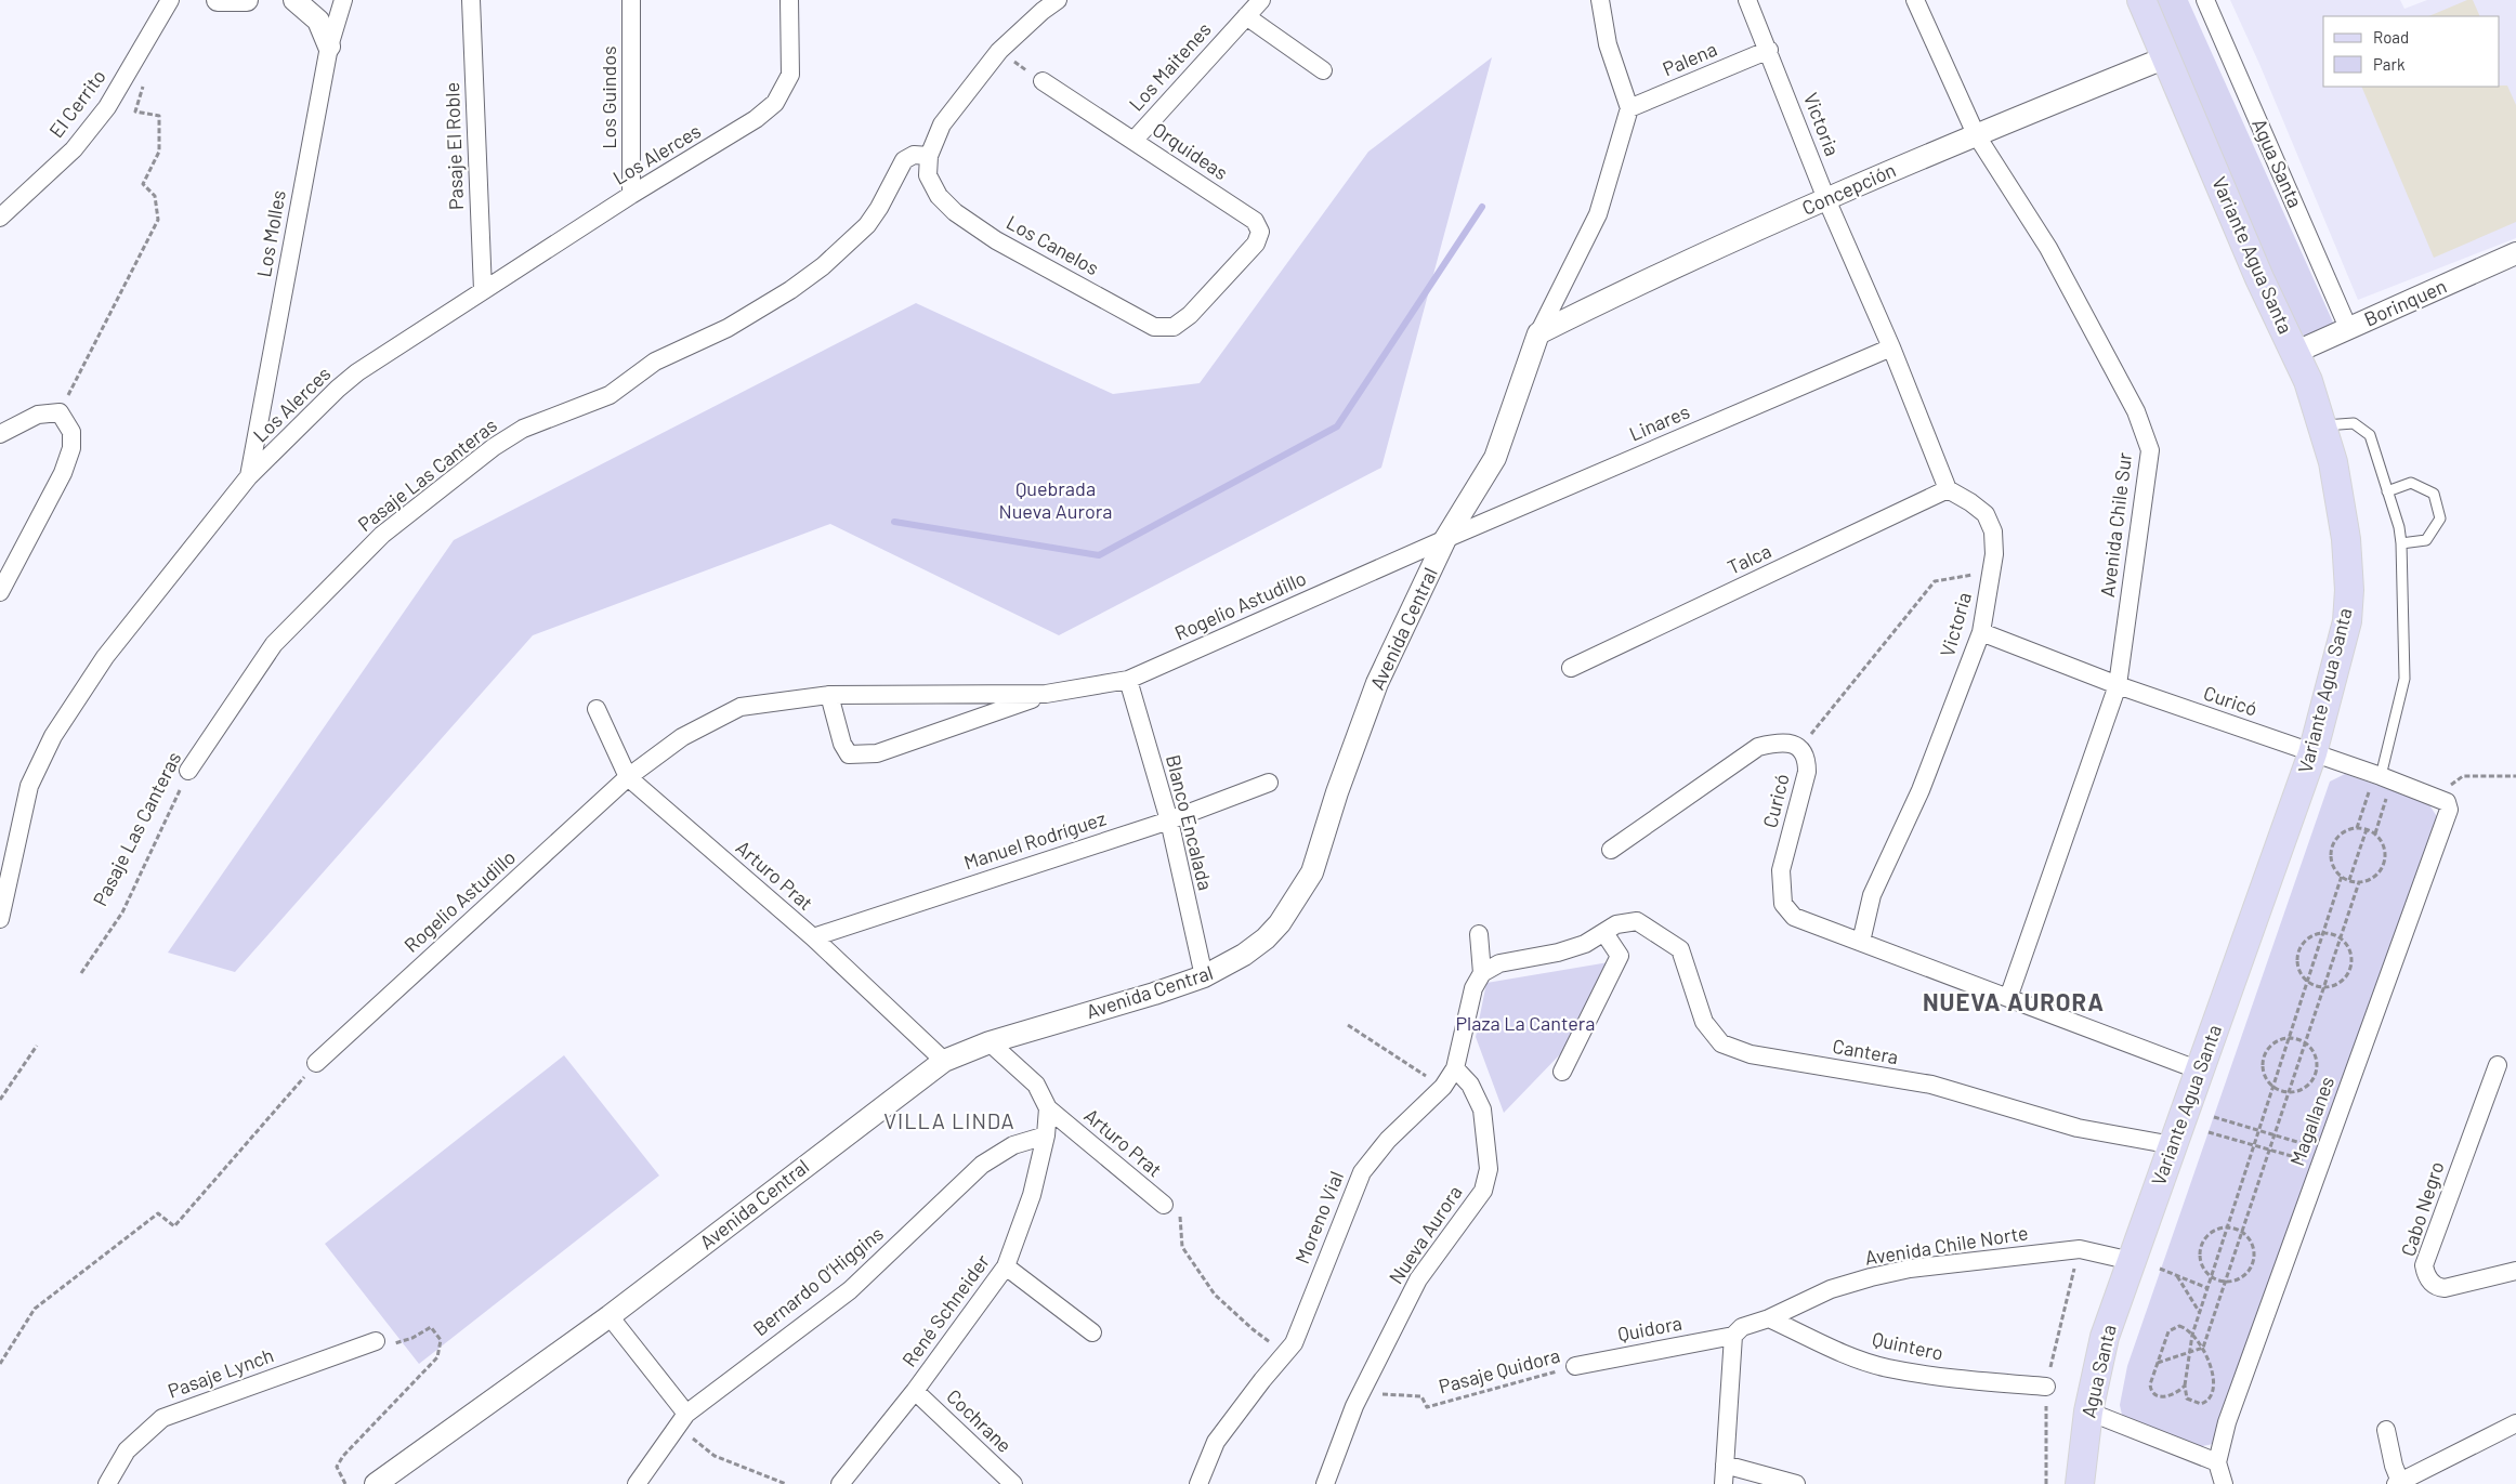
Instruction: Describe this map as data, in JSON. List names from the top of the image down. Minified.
{"streets":{"main road":["Agua Santa","Variante Agua Santa"],"street":["Palena","Los Maitenes","Los Guindos","El Cerrito","Victoria","Pasaje El Roble","Orquideas","Los Alerces","Concepción","Los Molles","Los Canelos","Borinquen","Linares","Pasaje Las Canteras","Avenida Chile Sur","Talca","Rogelio Astudillo","Avenida Central","Curicó","Blanco Encalada","Manuel Rodríguez","Arturo Prat","Cantera","Magallanes","Cabo Negro","Moreno Vial","Nueva Aurora","Avenida Chile Norte","Bernardo O’Higgins","René Schneider","Quidora","Quintero","Pasaje Lynch","Cochrane"],"path":["Pasaje Quidora"]},"crossings":[["Palena","Victoria"],["Palena","Avenida Central"],["Los Maitenes","Orquideas"],["Los Guindos","Los Alerces"],["Victoria","Concepción"],["Victoria","Linares"],["Victoria","Talca"],["Victoria","Curicó"],["Pasaje El Roble","Los Alerces"],["Orquideas","Los Canelos"],["Los Alerces","Los Molles"],["Agua Santa","Variante Agua Santa"],["Agua Santa","Borinquen"],["Agua Santa","Avenida Chile Norte"],["Concepción","Variante Agua Santa"],["Concepción","Avenida Chile Sur"],["Concepción","Avenida Central"],["Los Canelos","Pasaje Las Canteras"],["Variante Agua Santa","Borinquen"],["Variante Agua Santa","Curicó"],["Variante Agua Santa","Cantera"],["Variante Agua Santa","Avenida Chile Norte"],["Linares","Rogelio Astudillo"],["Linares","Avenida Central"],["Avenida Chile Sur","Curicó"],["Rogelio Astudillo","Avenida Central"],["Rogelio Astudillo","Blanco Encalada"],["Rogelio Astudillo","Arturo Prat"],["Avenida Central","Blanco Encalada"],["Avenida Central","Arturo Prat"],["Blanco Encalada","Manuel Rodríguez"],["Manuel Rodríguez","Arturo Prat"],["Arturo Prat","René Schneider"],["Moreno Vial","Nueva Aurora"],["Avenida Chile Norte","Quidora"],["Avenida Chile Norte","Quintero"],["Bernardo O’Higgins","René Schneider"],["René Schneider","Cochrane"],["Quidora","Pasaje Quidora"]],"districts":["NUEVA AURORA","VILLA LINDA"],"parks":["Quebrada Nueva Aurora","Plaza La Cantera"],"legend":["Road","Park"]}
